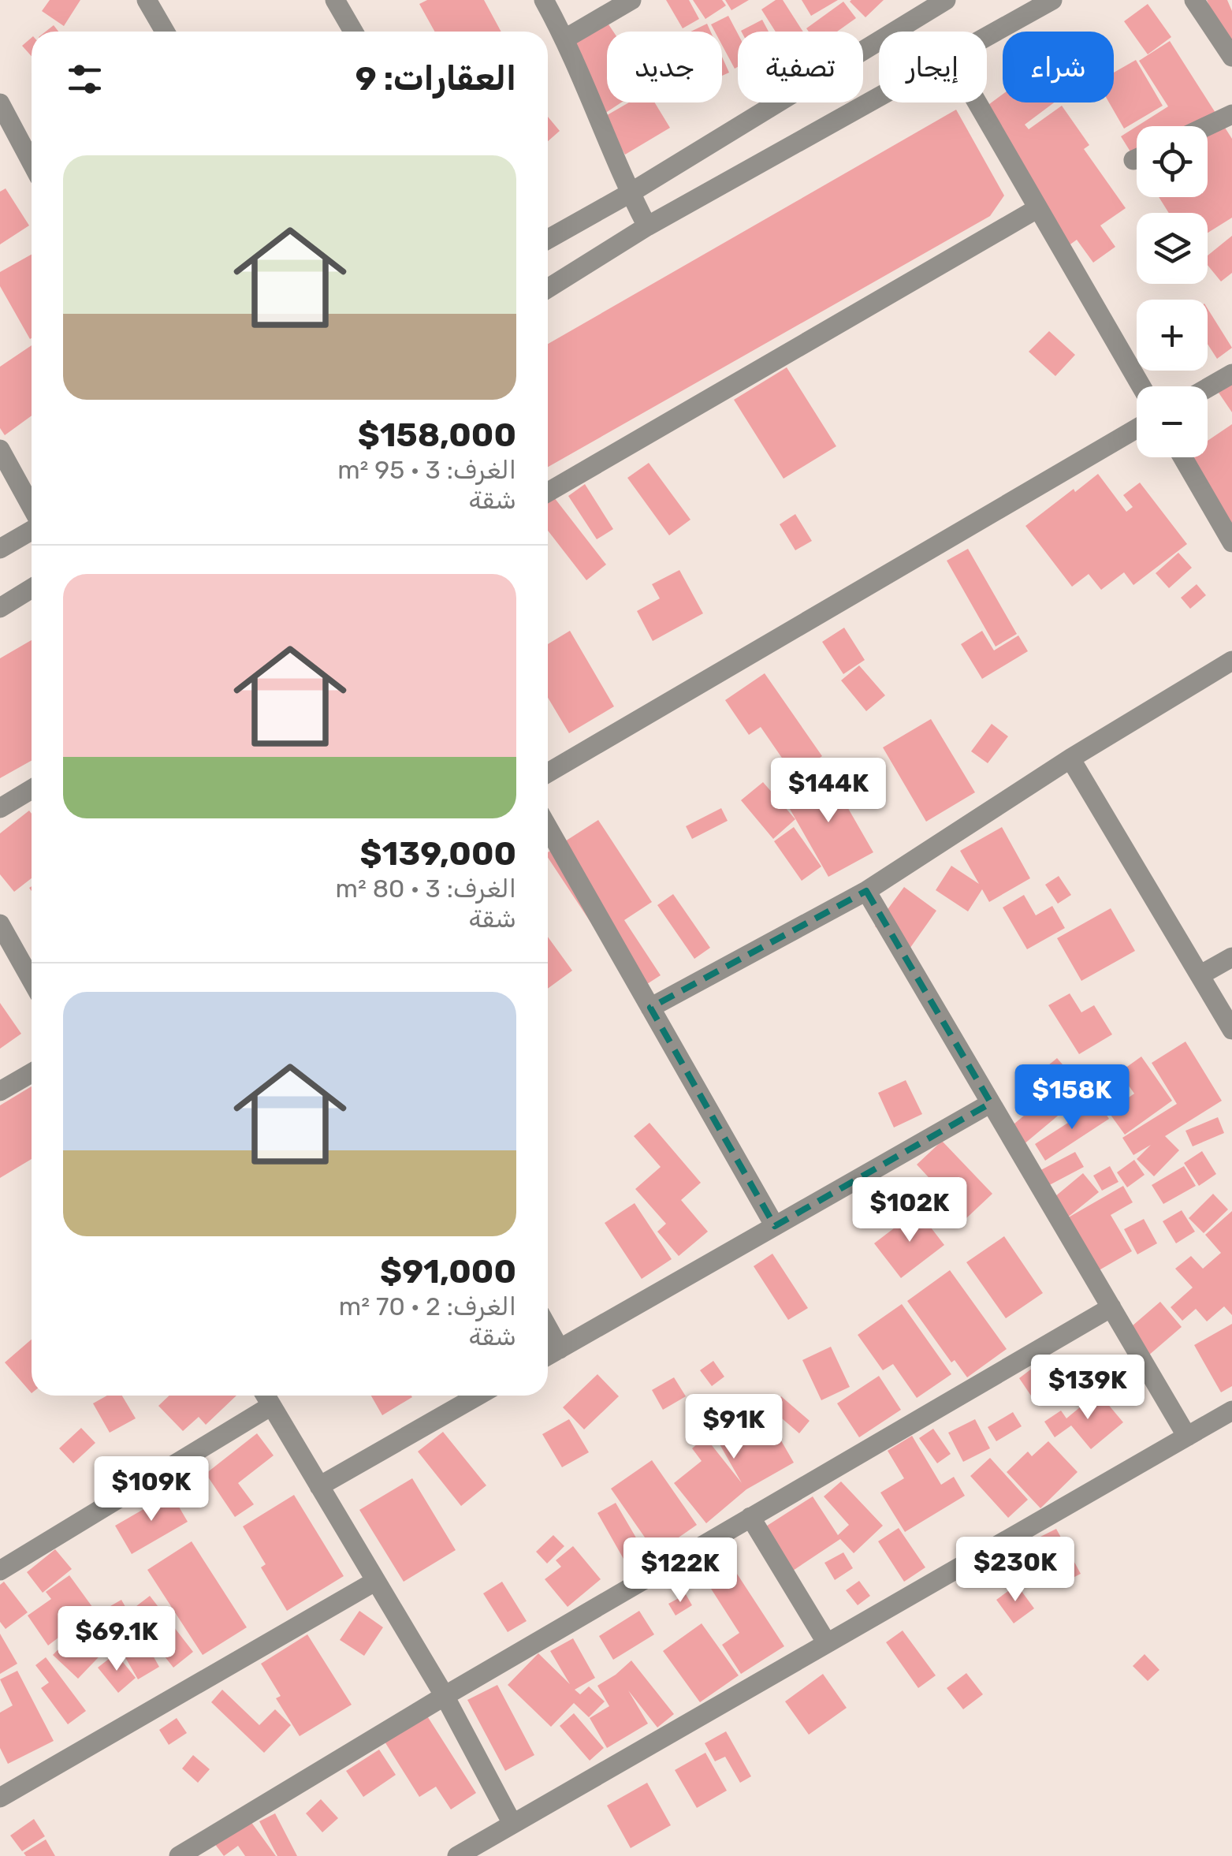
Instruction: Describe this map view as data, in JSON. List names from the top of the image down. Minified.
{"page":{"chip":["شراء","إيجار","تصفية","جديد"],"heading":"العقارات: 9","map_buttons":["+","−"],"list":[{"name":"$158,000","note":"الغرف: 3 · 95 m² · شقة"},{"name":"$139,000","note":"الغرف: 3 · 80 m² · شقة"},{"name":"$91,000","note":"الغرف: 2 · 70 m² · شقة"}],"price":["$144K","$158K","$102K","$139K","$91K","$109K","$230K","$122K","$69.1K"]}}
